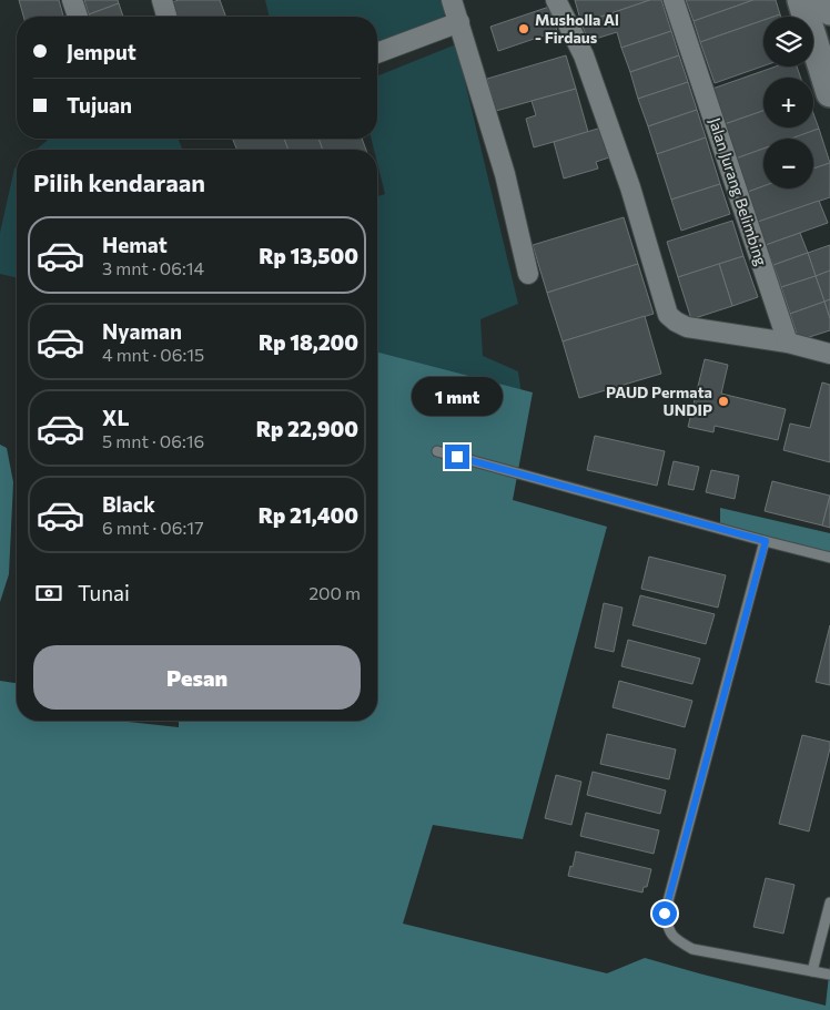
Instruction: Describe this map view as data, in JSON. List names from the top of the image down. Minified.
{"streets":{"street":["Jalan Jurang Belimbing"]},"places":["Musholla Al - Firdaus","PAUD Permata UNDIP"],"page":{"map_buttons":["+","−"],"banner":["Jemput","Tujuan"],"heading":"Pilih kendaraan","list":[{"name":"Hemat","note":"3 mnt · 06:14","value":"Rp 13,500"},{"name":"Nyaman","note":"4 mnt · 06:15","value":"Rp 18,200"},{"name":"XL","note":"5 mnt · 06:16","value":"Rp 22,900"},{"name":"Black","note":"6 mnt · 06:17","value":"Rp 21,400"}],"bubble":"1 mnt","pay":["Tunai","200 m"],"buttons":"Pesan"}}
